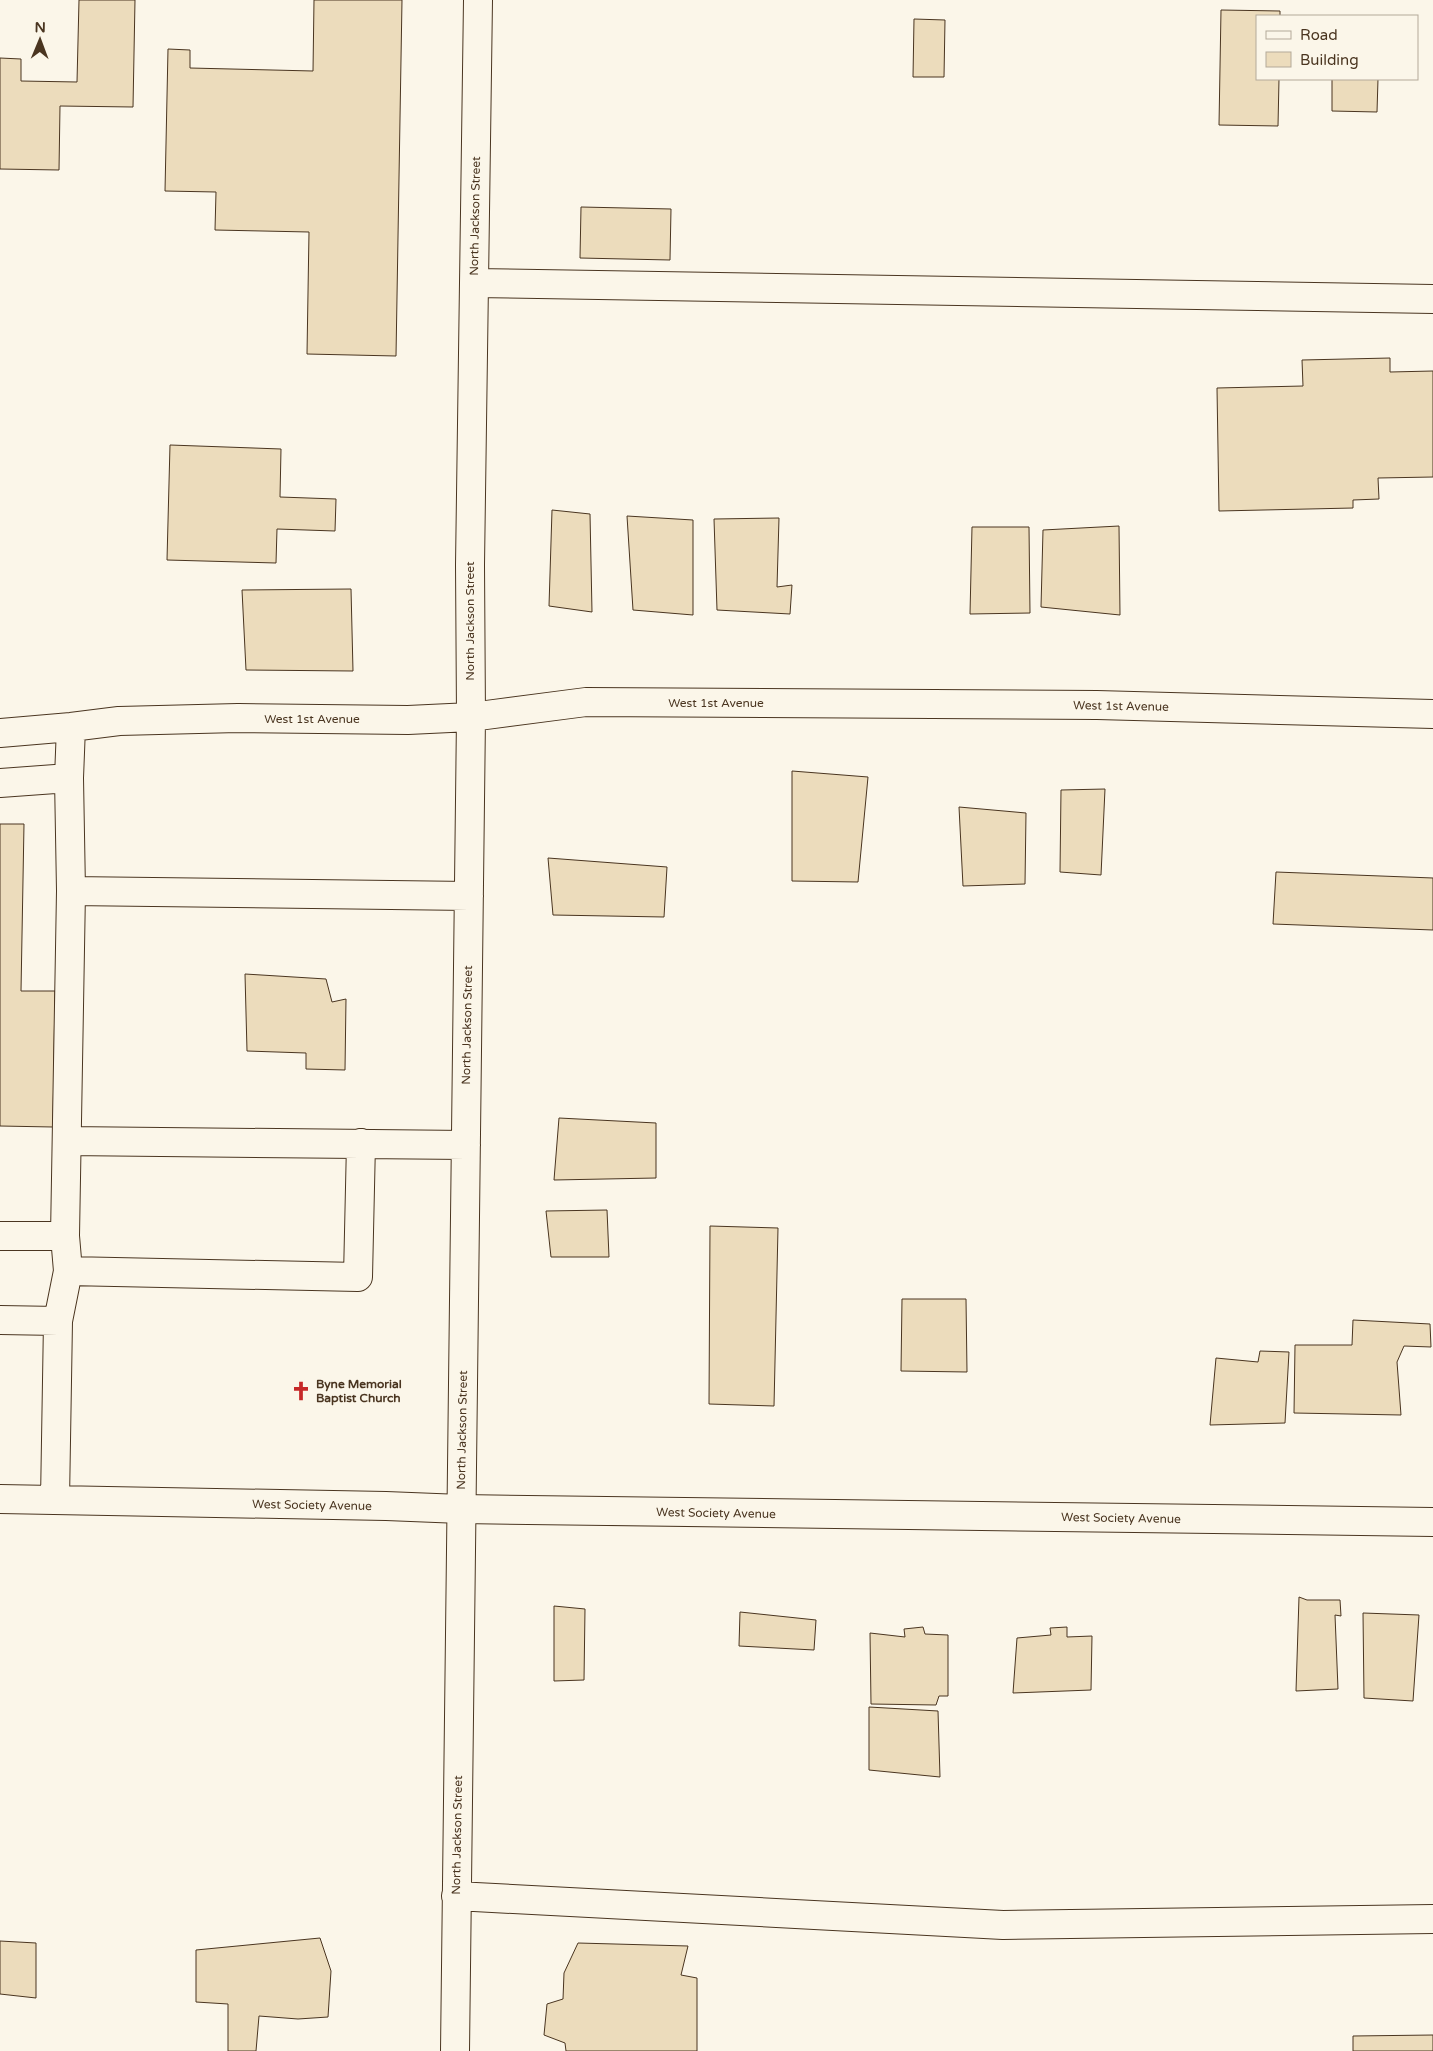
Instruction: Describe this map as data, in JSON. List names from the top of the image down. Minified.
{"streets":{"street":["North Jackson Street","West 1st Avenue","West Society Avenue"]},"crossings":[["North Jackson Street","West 1st Avenue"],["North Jackson Street","West Society Avenue"]],"places":{"church":["Byne Memorial Baptist Church"]},"legend":["Road","Building"],"north":"top"}
